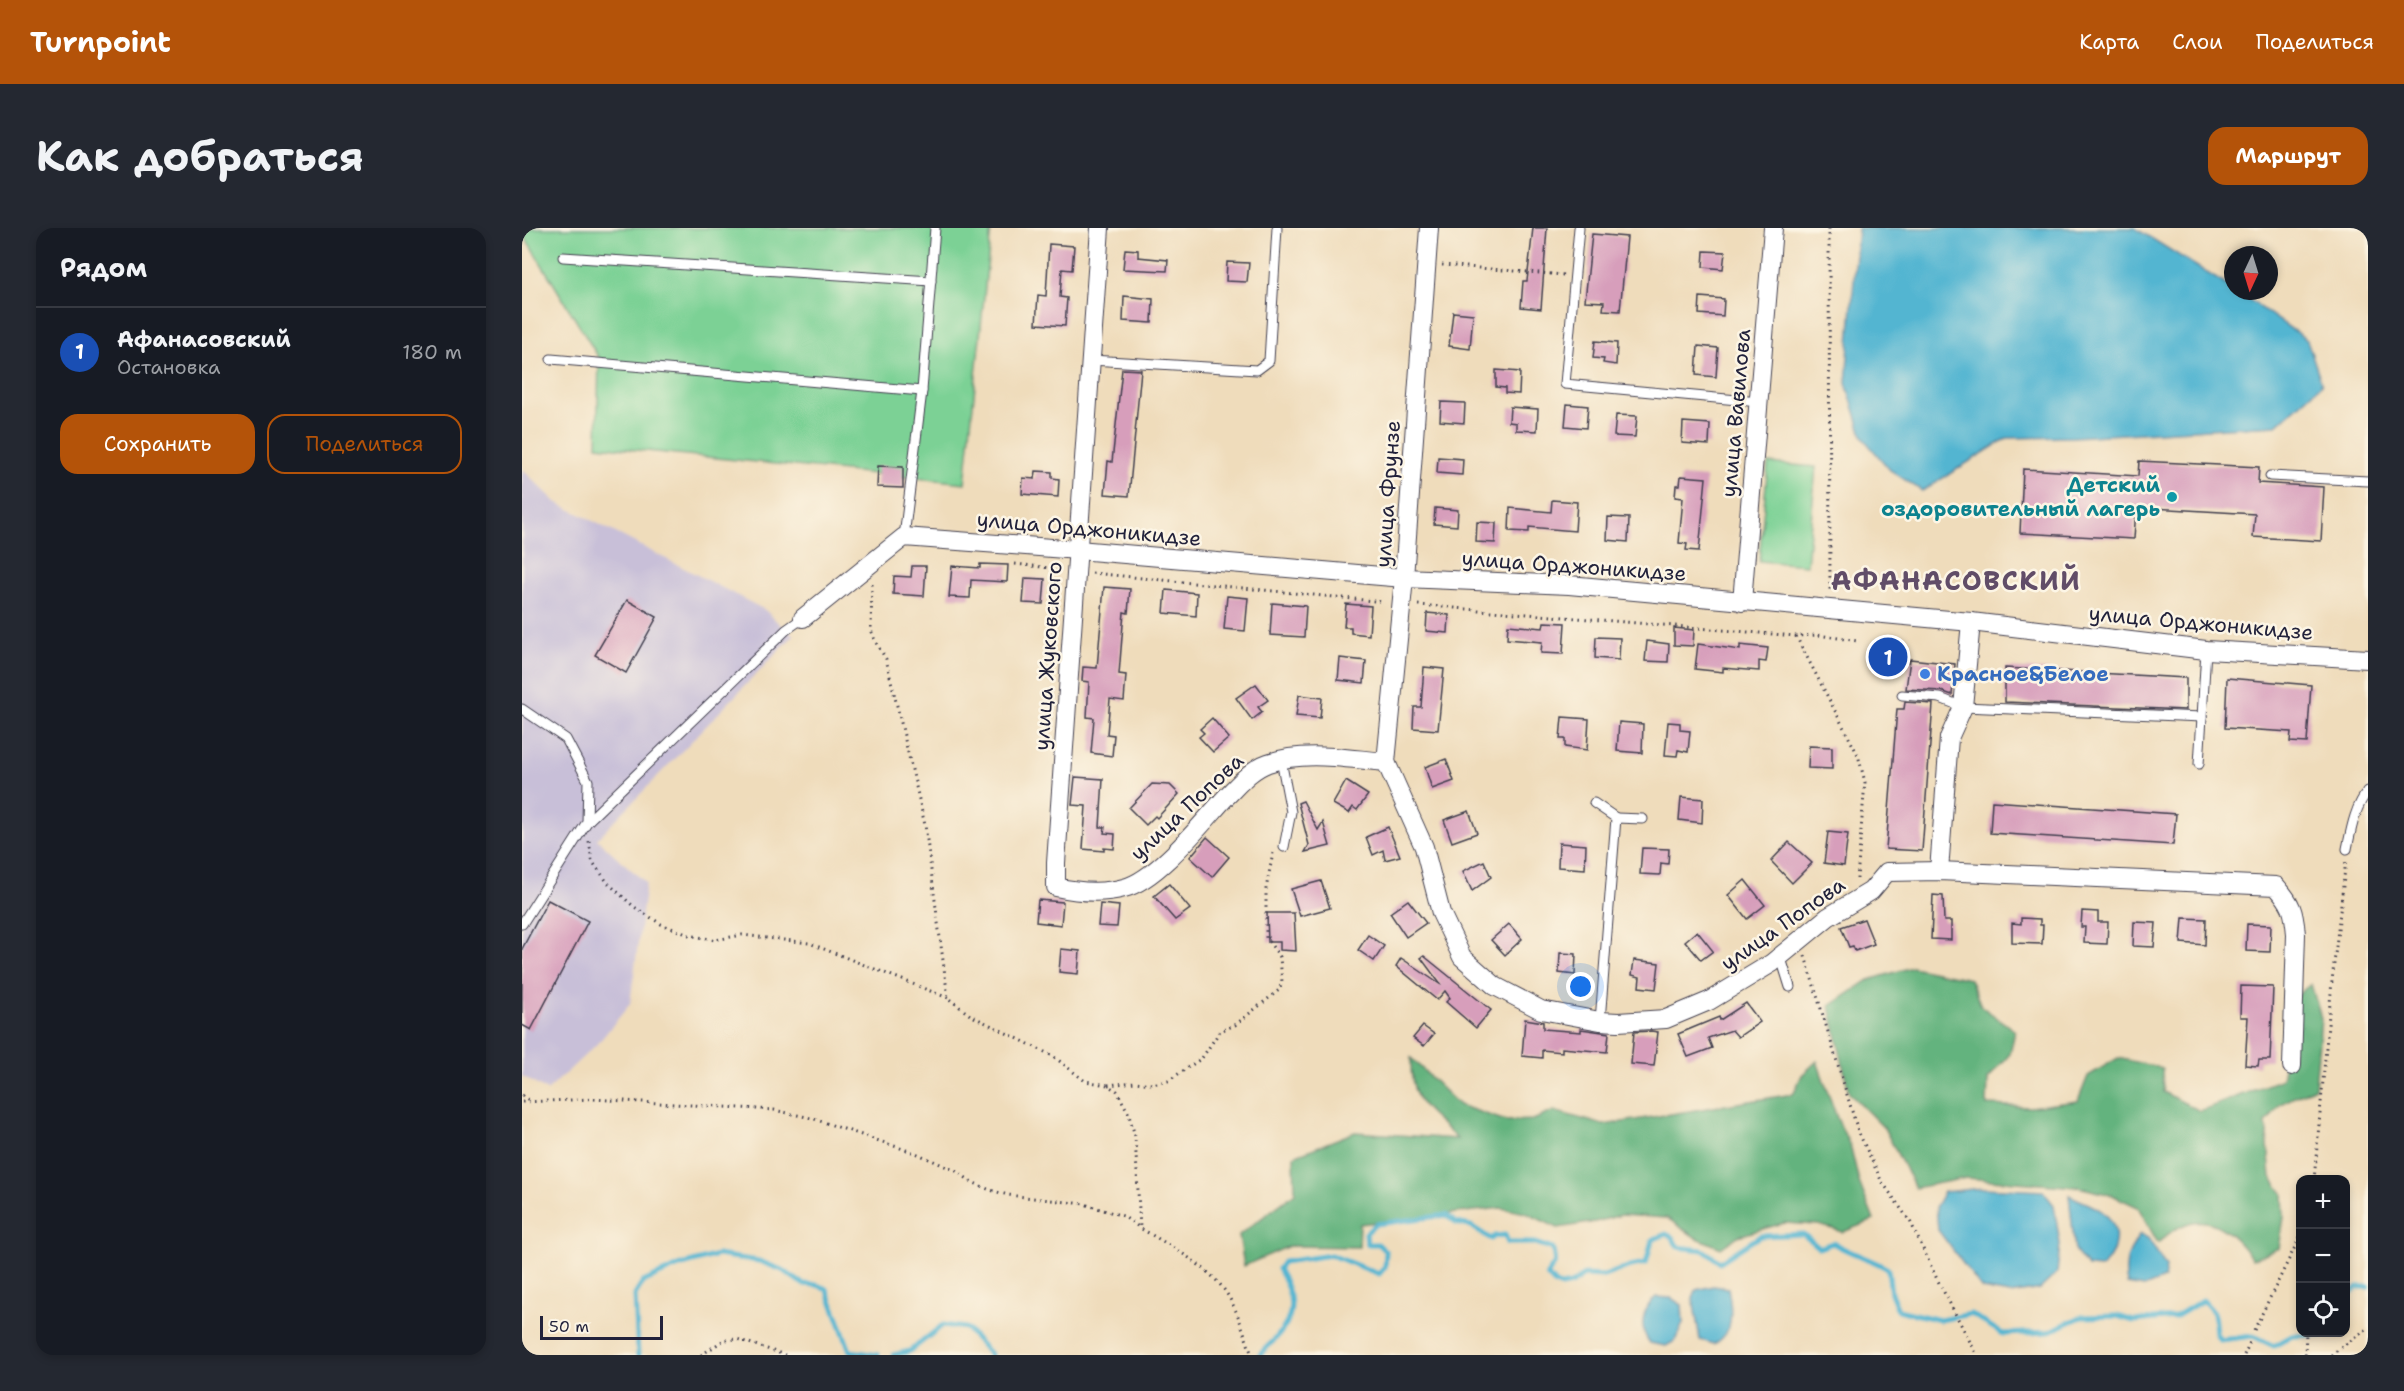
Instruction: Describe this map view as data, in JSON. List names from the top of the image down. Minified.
{"streets":{"street":["улица Вавилова","улица Фрунзе","улица Орджоникидзе","улица Жуковского","улица Попова"]},"crossings":[["улица Вавилова","улица Орджоникидзе"],["улица Фрунзе","улица Орджоникидзе"],["улица Фрунзе","улица Попова"],["улица Орджоникидзе","улица Жуковского"],["улица Жуковского","улица Попова"]],"districts":["АФАНАСОВСКИЙ"],"places":["Детский оздоровительный лагерь","Красное&Белое"],"scale_bar":"50 m","north":"bottom","page":{"header":"Turnpoint","nav":["Карта","Слои","Поделиться"],"buttons":["Маршрут",["Сохранить","Поделиться"]],"title":"Как добраться","heading":"Рядом","list":[{"mark":"1","name":"Афанасовский","note":"Остановка","value":"180 m"}],"pins":"1","map_buttons":["+","−"],"scale":"50 m"}}
